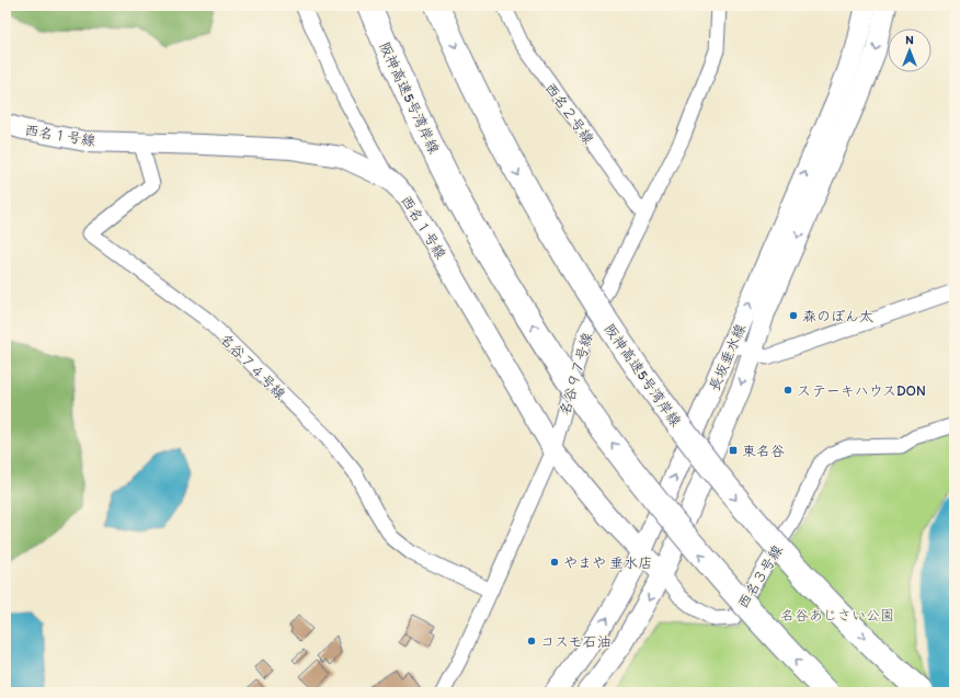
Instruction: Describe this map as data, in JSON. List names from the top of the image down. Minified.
{"streets":{"highway":["阪神高速5号湾岸線"],"main road":["西名１号線","長坂垂水線"],"street":["西名２号線","名谷７４号線","名谷９７号線","西名３号線"]},"crossings":[["西名２号線","名谷９７号線"],["西名１号線","長坂垂水線"],["西名１号線","名谷７４号線"],["西名１号線","名谷９７号線"],["西名１号線","西名３号線"],["長坂垂水線","西名３号線"],["名谷７４号線","名谷９７号線"]],"parks":["名谷あじさい公園"],"places":{"other":["森のぽん太","ステーキハウスDON","やまや 垂水店","コスモ石油"],"transit":["東名谷"]},"north":"top"}
